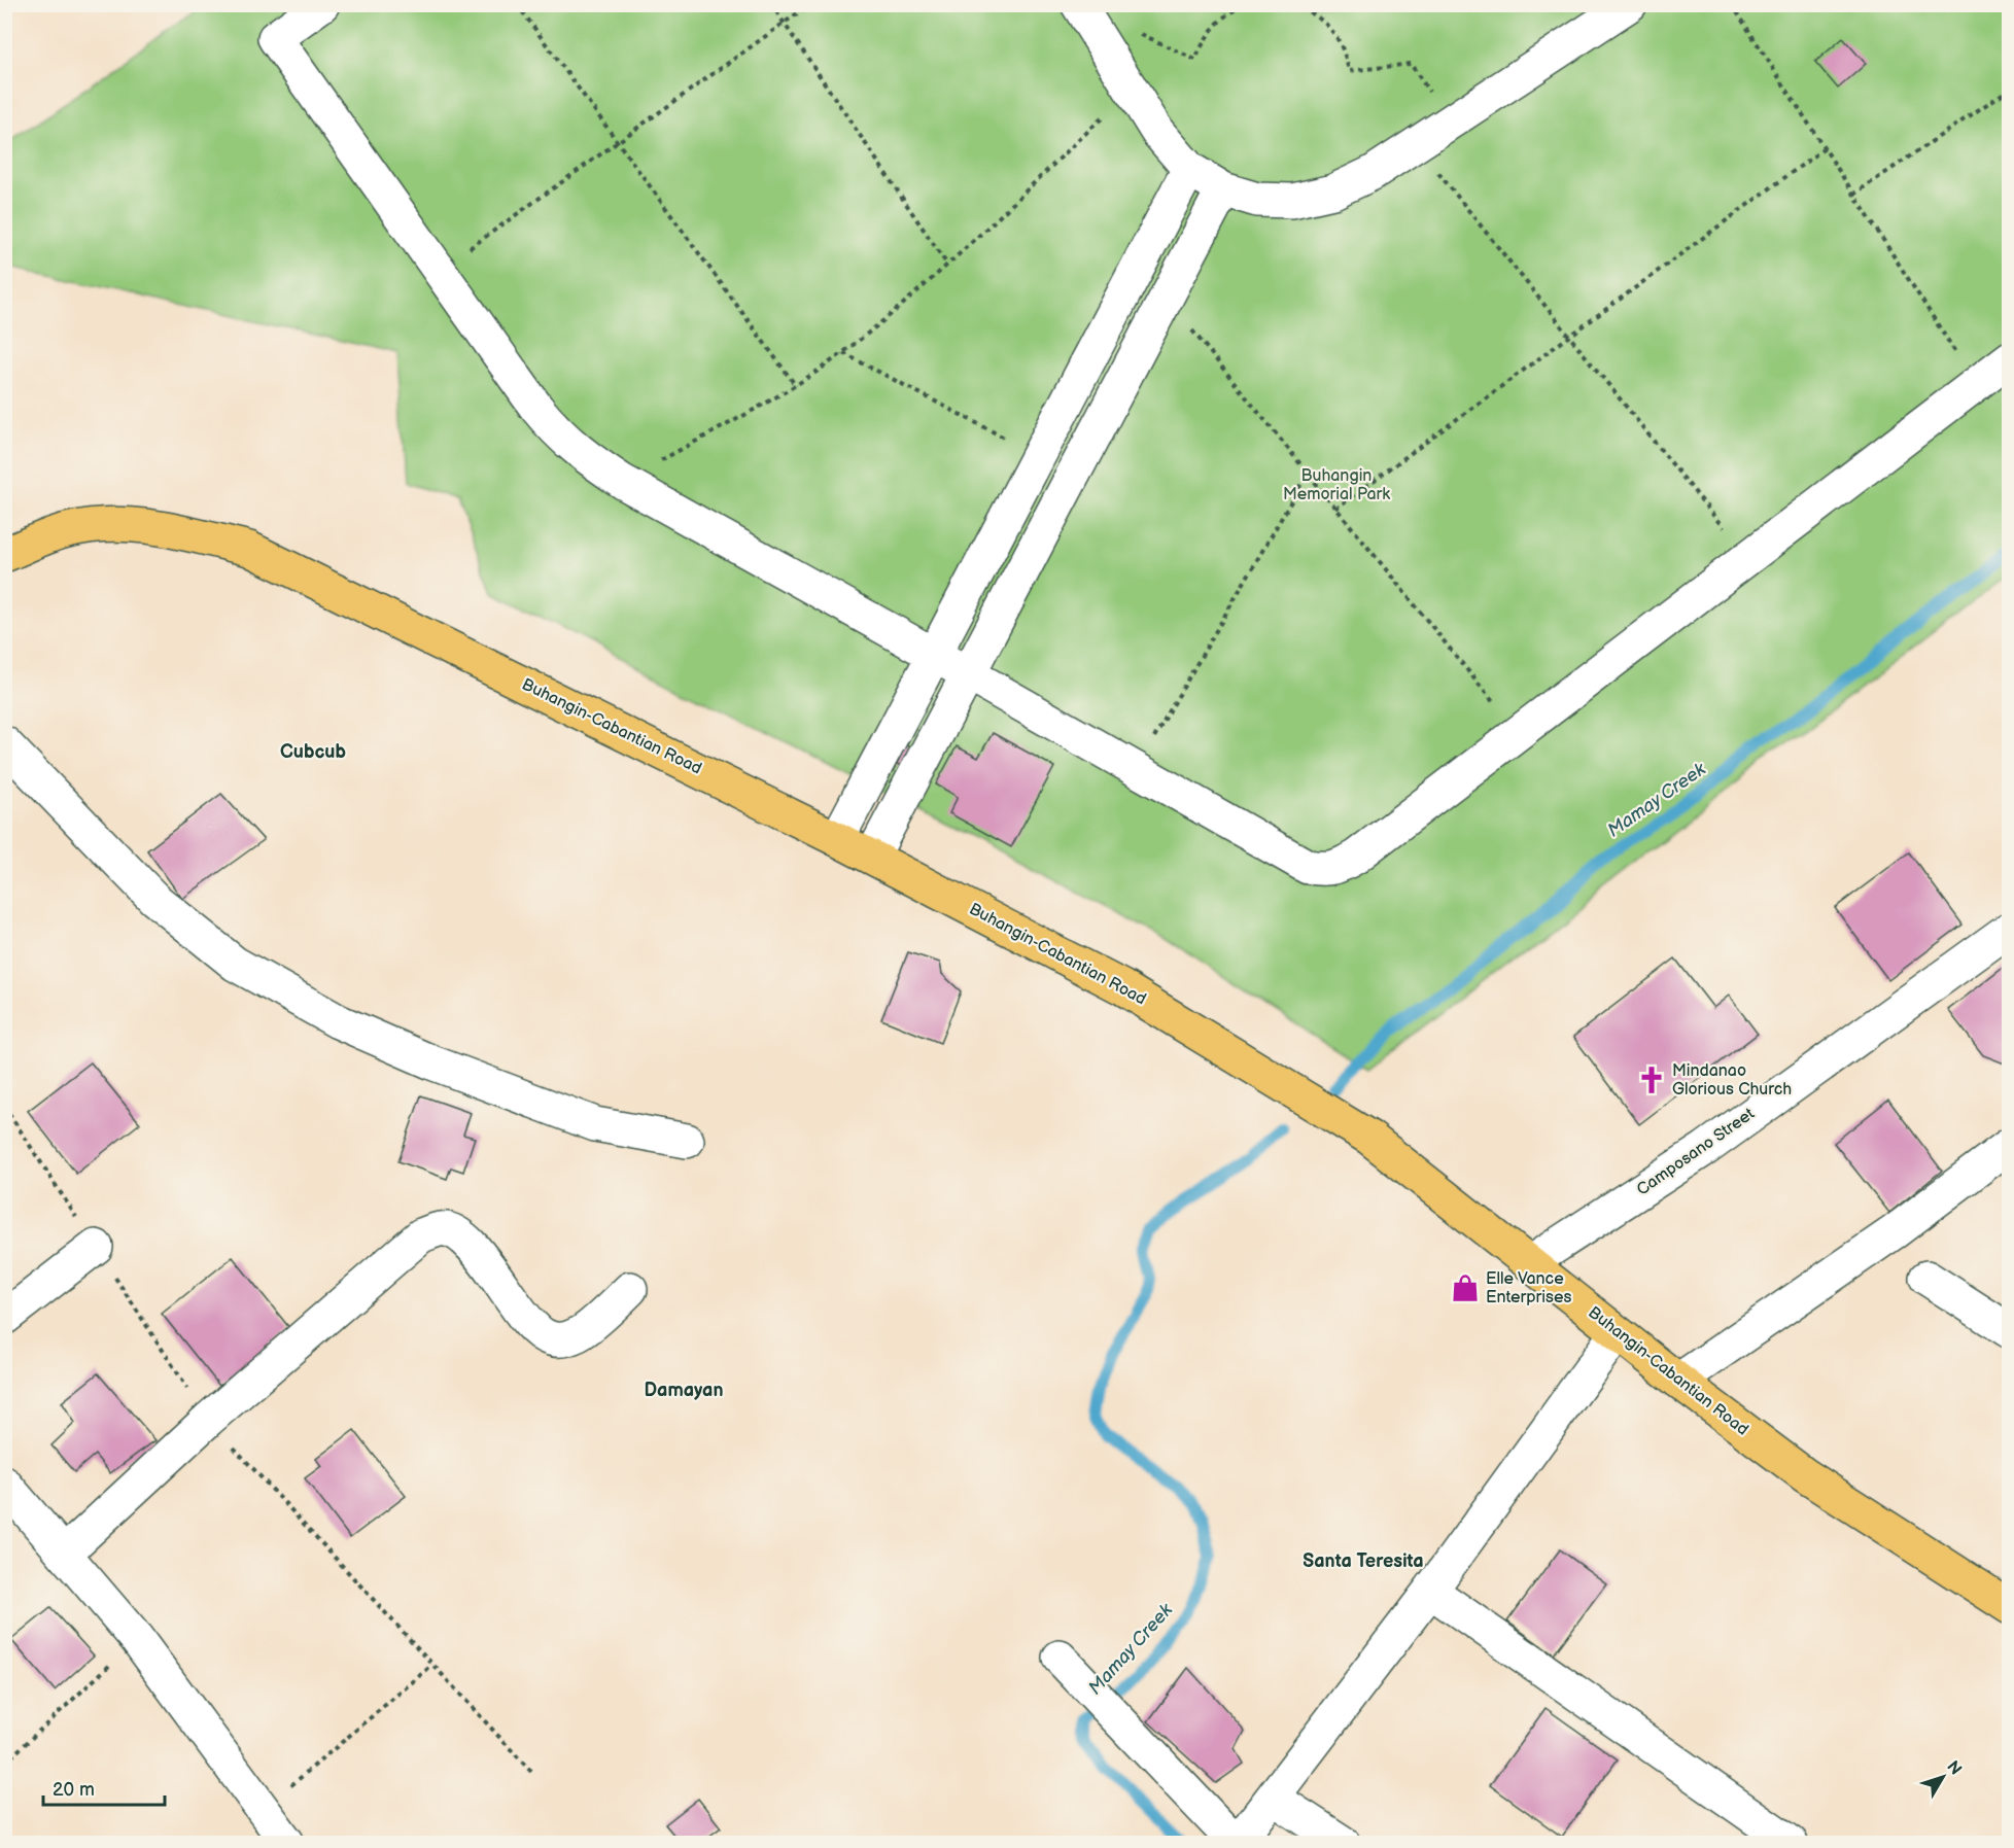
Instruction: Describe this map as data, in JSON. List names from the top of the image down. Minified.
{"streets":{"main road":["Buhangin-Cabantian Road"],"street":["Camposano Street"]},"crossings":[["Buhangin-Cabantian Road","Camposano Street"]],"districts":["Cubcub","Damayan","Santa Teresita"],"water":["Mamay Creek"],"parks":["Buhangin Memorial Park"],"places":{"church":["Mindanao Glorious Church"],"shop":["Elle Vance Enterprises"]},"scale_bar":"20 m","north":"top right"}
